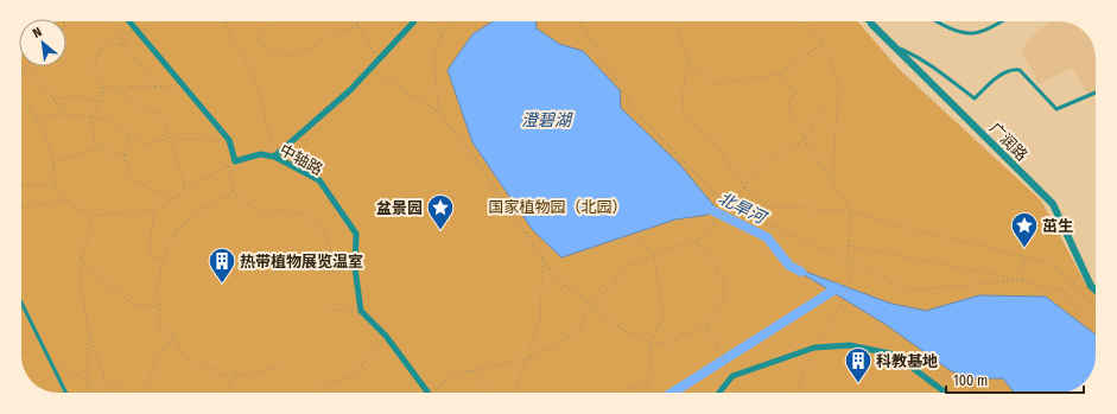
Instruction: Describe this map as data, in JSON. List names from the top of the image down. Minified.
{"streets":{"street":["广润路","中轴路"]},"water":["澄碧湖","北旱河"],"parks":["国家植物园（北园）"],"places":{"place":["盆景园","茁生"],"building":["热带植物展览温室","科教基地"]},"scale_bar":"100 m","north":"top left"}
